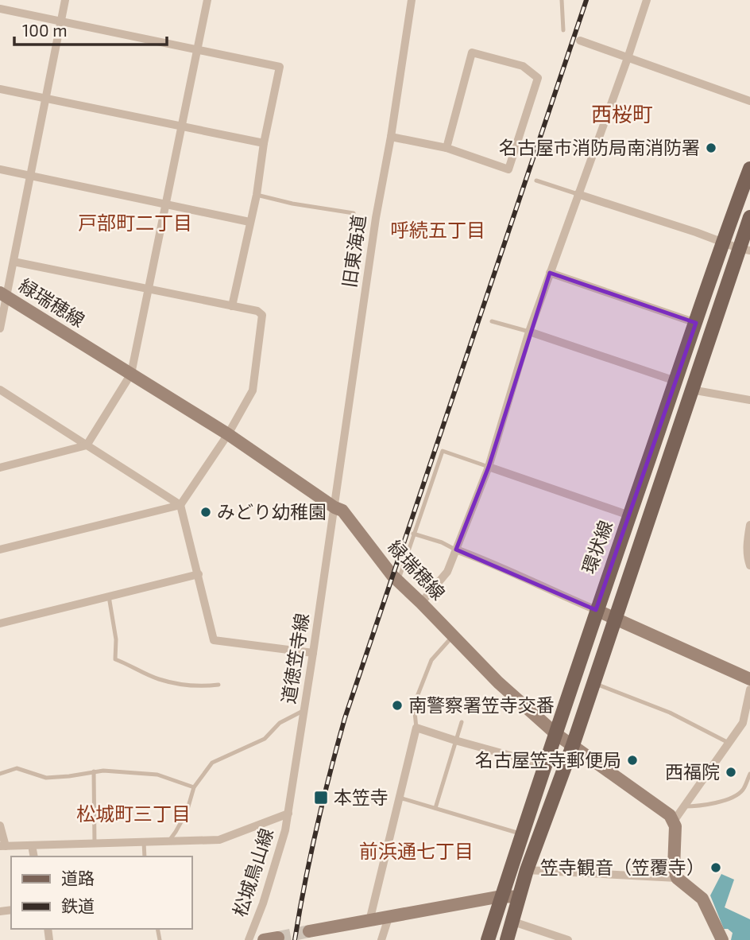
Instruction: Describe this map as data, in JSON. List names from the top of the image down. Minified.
{"streets":{"main road":["緑瑞穂線","環状線"],"street":["旧東海道","道徳笠寺線","松城鳥山線"]},"crossings":[["旧東海道","緑瑞穂線"],["旧東海道","道徳笠寺線"],["緑瑞穂線","環状線"],["緑瑞穂線","道徳笠寺線"],["道徳笠寺線","松城鳥山線"]],"districts":["西桜町","戸部町二丁目","呼続五丁目","松城町三丁目","前浜通七丁目"],"places":{"other":["名古屋市消防局南消防署","みどり幼稚園","南警察署笠寺交番","名古屋笠寺郵便局","西福院","笠寺観音（笠覆寺）"],"transit":["本笠寺"]},"legend":["道路","鉄道"],"scale_bar":"100 m"}
